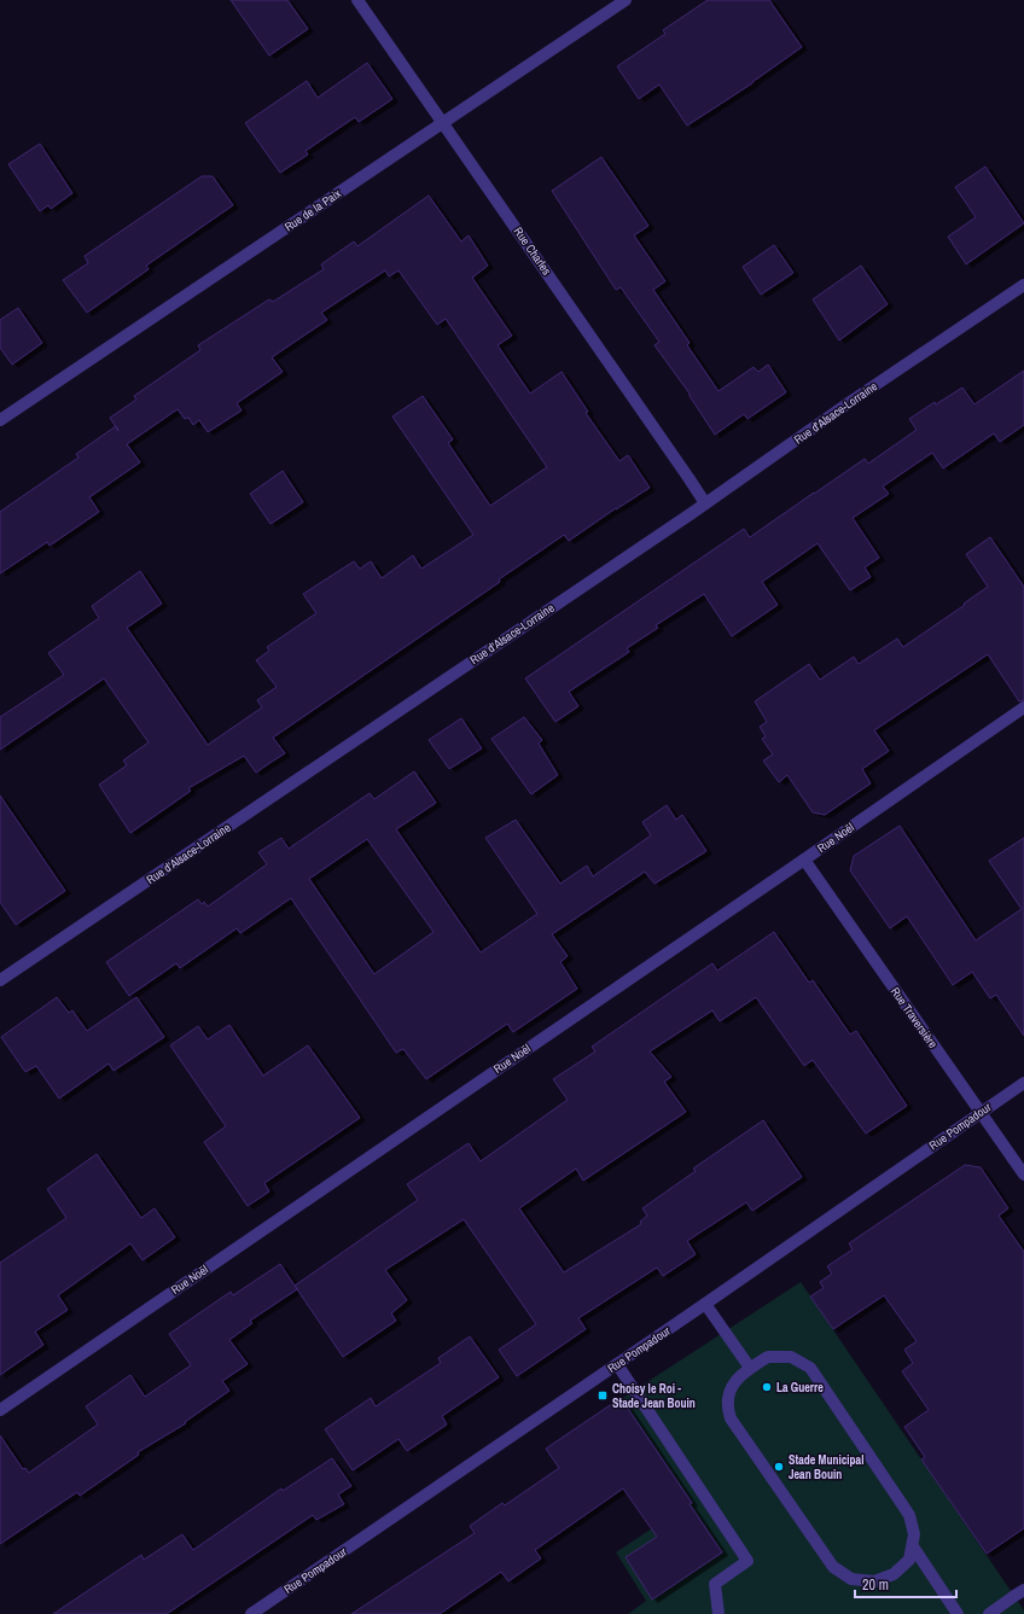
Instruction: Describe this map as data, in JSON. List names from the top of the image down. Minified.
{"streets":{"street":["Rue de la Paix","Rue Charles","Rue d'Alsace-Lorraine","Rue Noël","Rue Traversière","Rue Pompadour"]},"crossings":[["Rue de la Paix","Rue Charles"],["Rue Charles","Rue d'Alsace-Lorraine"],["Rue Noël","Rue Traversière"],["Rue Traversière","Rue Pompadour"]],"places":{"other":["La Guerre","Stade Municipal Jean Bouin"],"transit":["Choisy le Roi - Stade Jean Bouin"]},"scale_bar":"20 m"}
